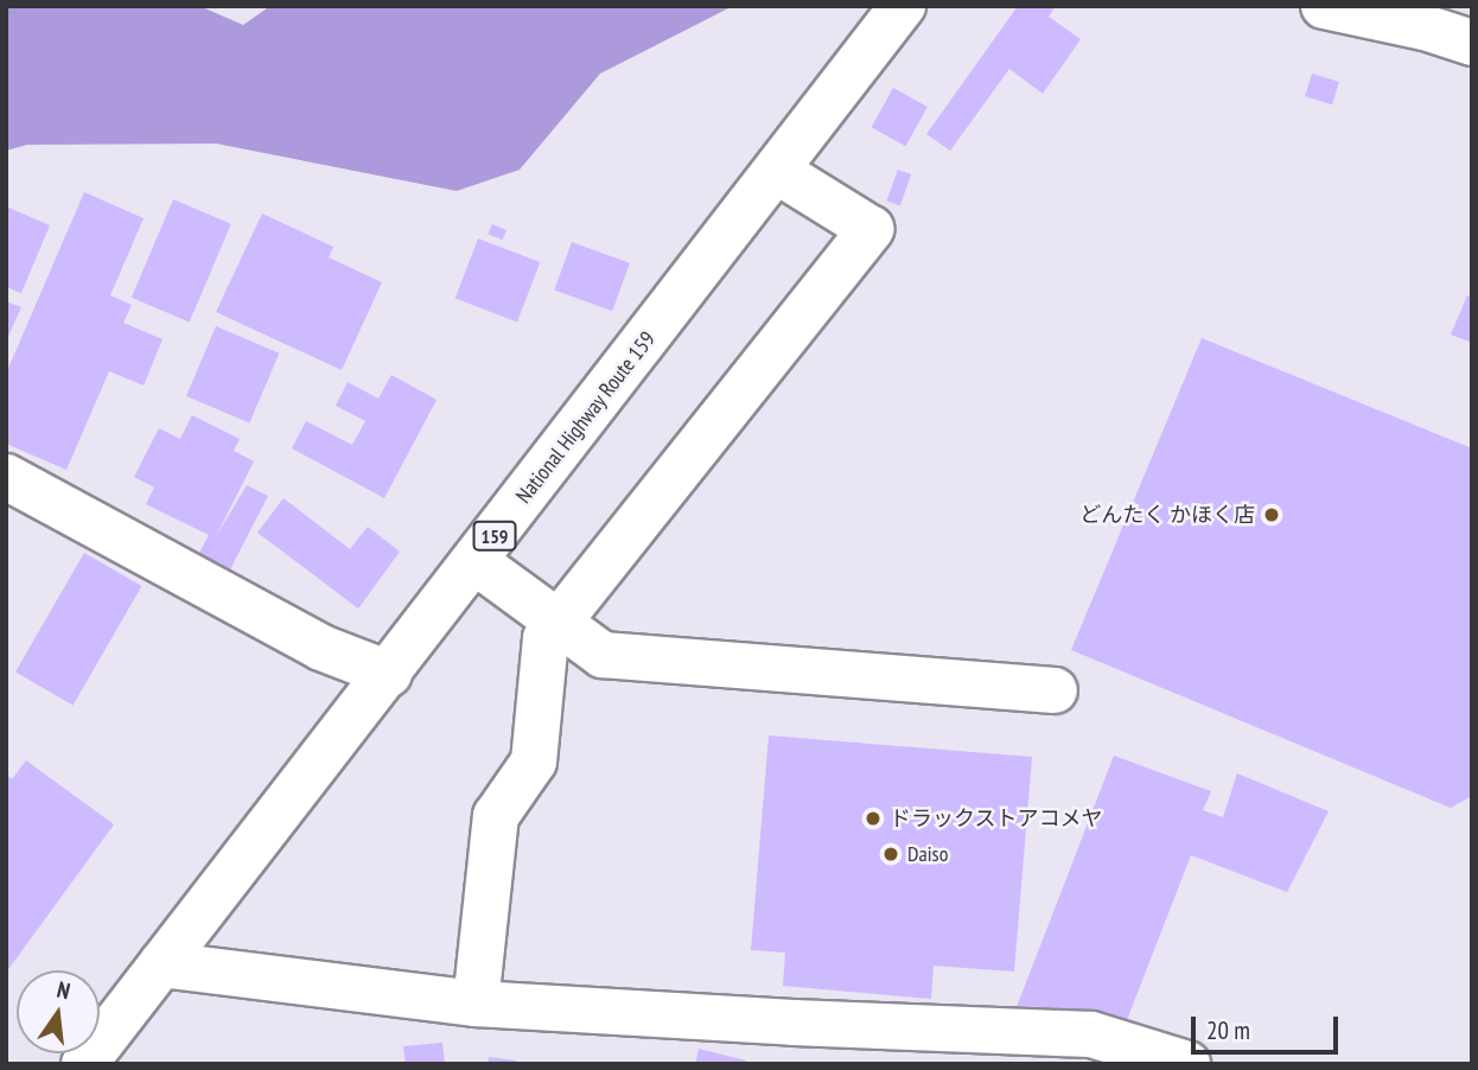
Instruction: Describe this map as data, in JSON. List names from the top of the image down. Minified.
{"streets":{"main road":["National Highway Route 159","159"]},"places":["どんたく かほく店","ドラックストアコメヤ","Daiso"],"scale_bar":"20 m","north":"top"}
